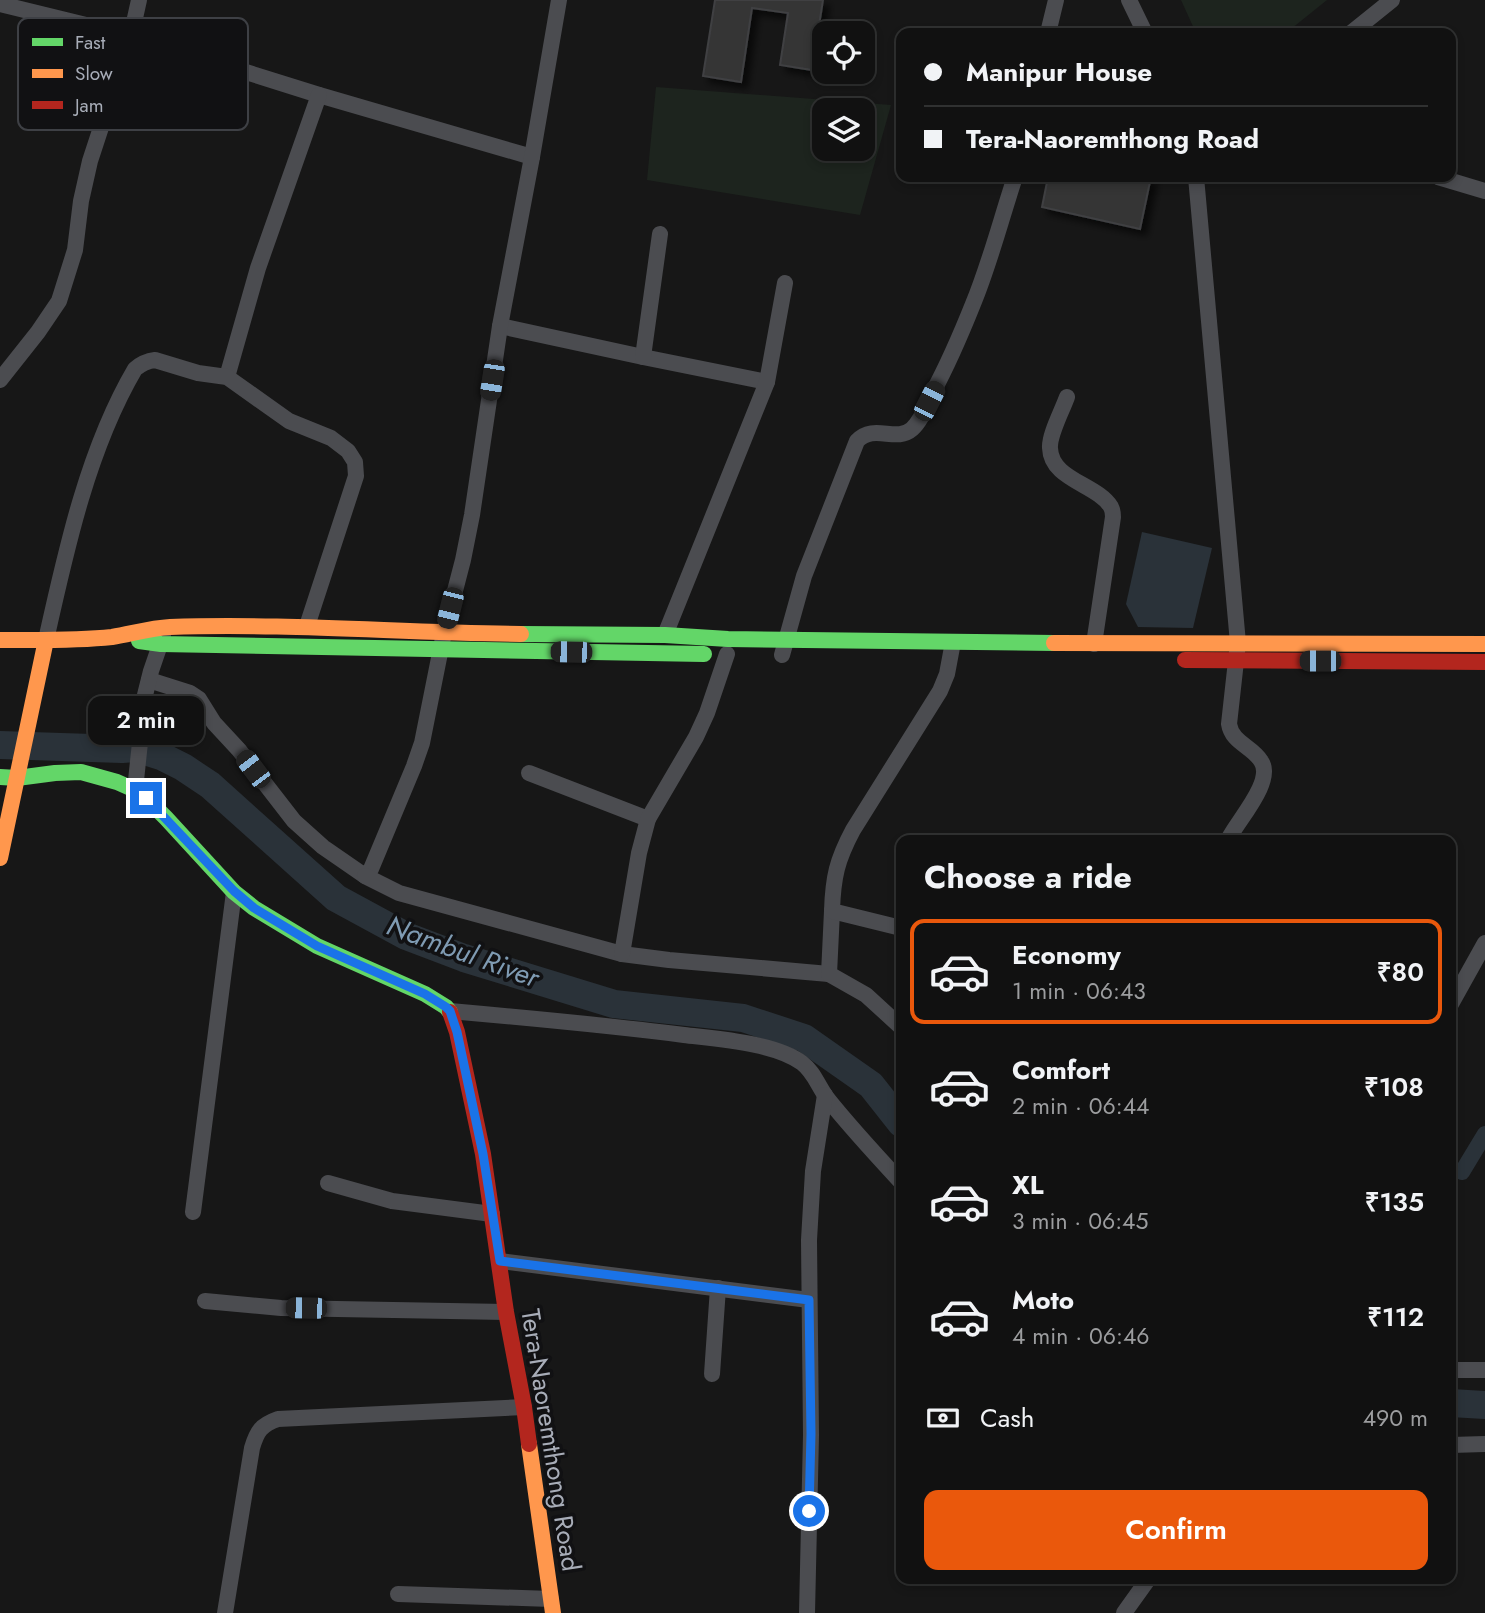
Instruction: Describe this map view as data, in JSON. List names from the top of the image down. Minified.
{"streets":{"main road":["Tera-Naoremthong Road"]},"water":["Nambul River"],"legend":["Fast","Slow","Jam"],"page":{"banner":["Manipur House","Tera-Naoremthong Road"],"bubble":"2 min","heading":"Choose a ride","list":[{"name":"Economy","note":"1 min · 06:43","value":"₹80"},{"name":"Comfort","note":"2 min · 06:44","value":"₹108"},{"name":"XL","note":"3 min · 06:45","value":"₹135"},{"name":"Moto","note":"4 min · 06:46","value":"₹112"}],"pay":["Cash","490 m"],"buttons":"Confirm"}}
